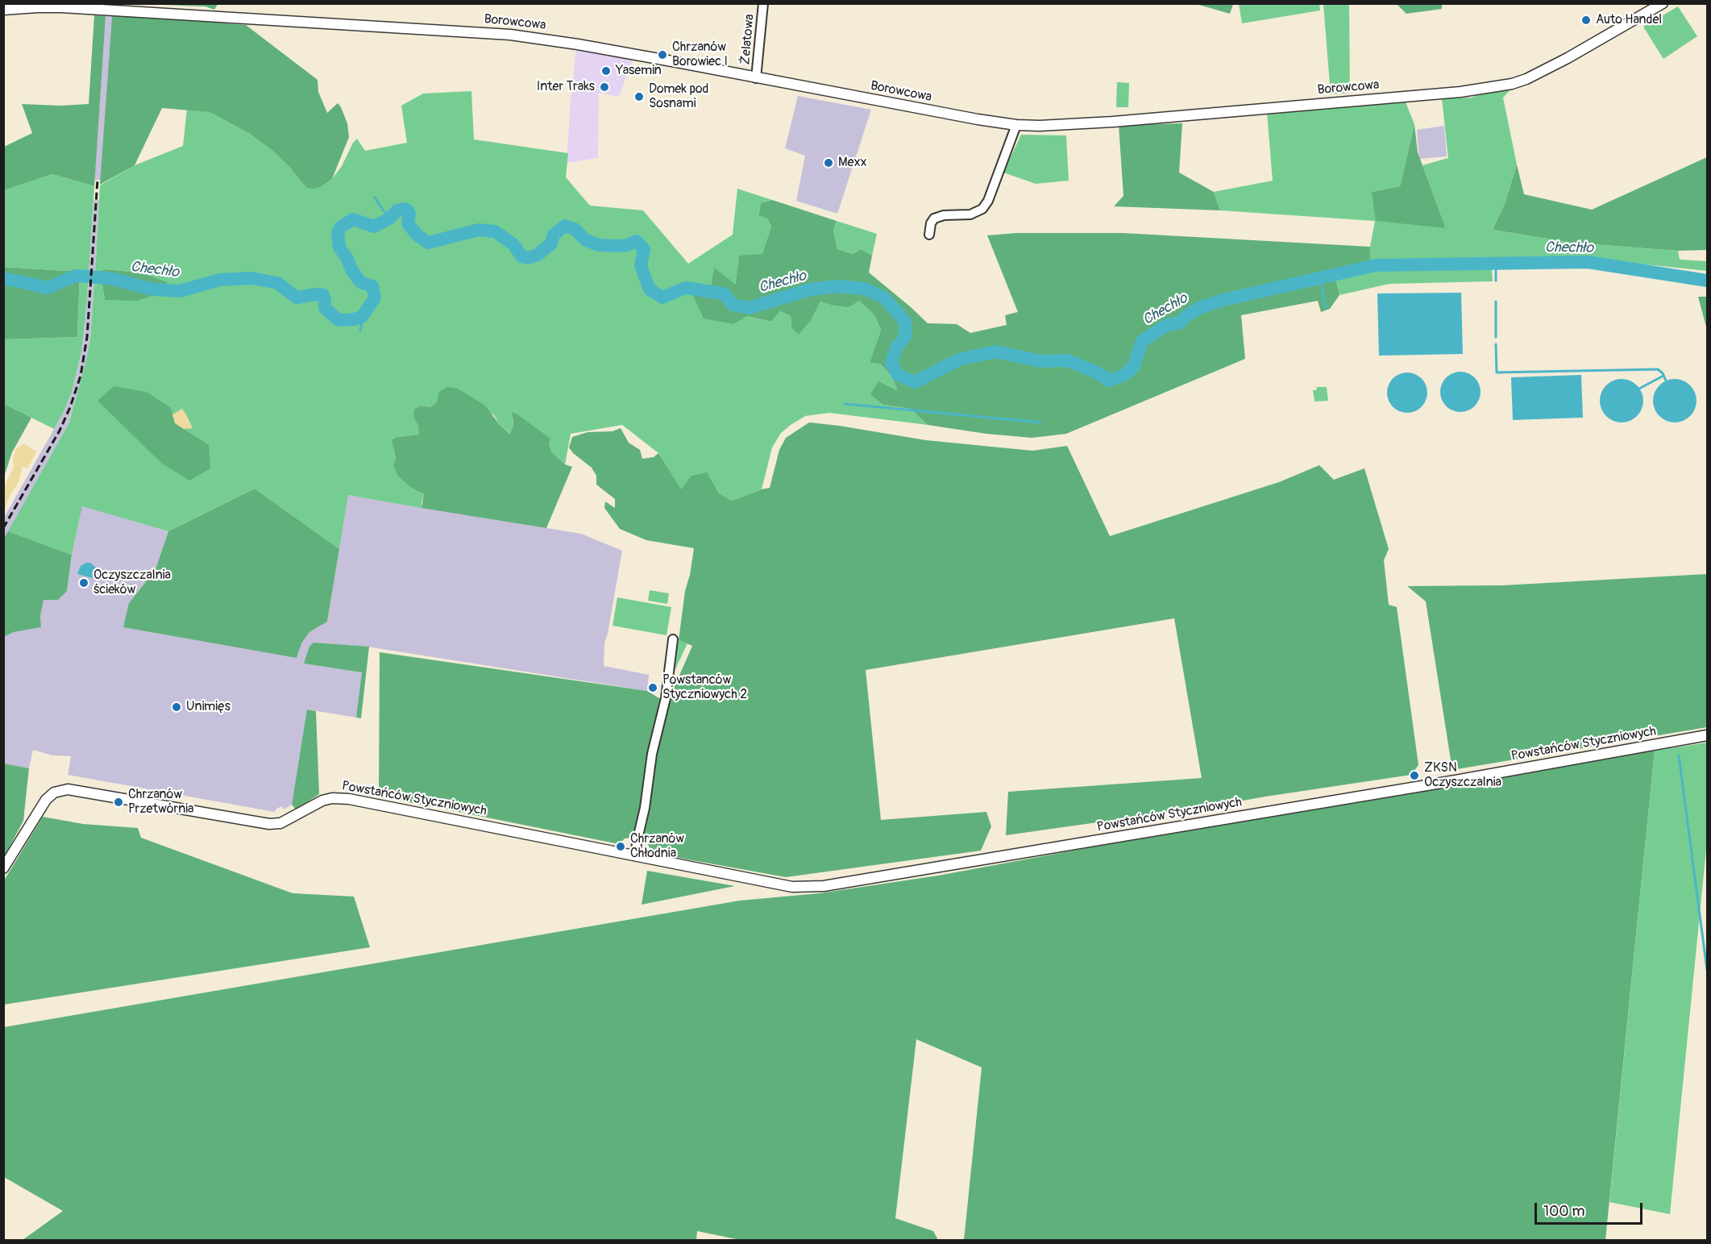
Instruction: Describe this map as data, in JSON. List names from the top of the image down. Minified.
{"streets":{"street":["Borowcowa","Żelatowa","Powstańców Styczniowych"]},"crossings":[["Borowcowa","Żelatowa"]],"water":["Chechło"],"places":["Auto Handel","Chrzanów Borowiec I","Yasemin","Inter Traks","Domek pod Sosnami","Mexx","Oczyszczalnia ścieków","Powstanców Styczniowych 2","Unimięs","ZKSN Oczyszczalnia","Chrzanów Przetwórnia","Chrzanów Chłodnia"],"scale_bar":"100 m"}
